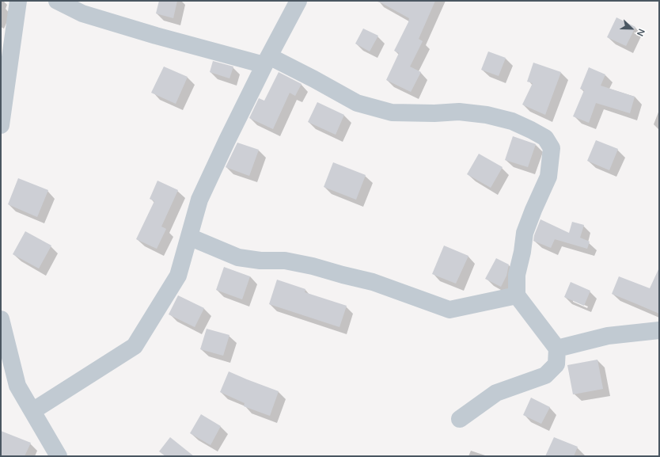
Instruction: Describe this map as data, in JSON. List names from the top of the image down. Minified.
{"north":"bottom right"}
